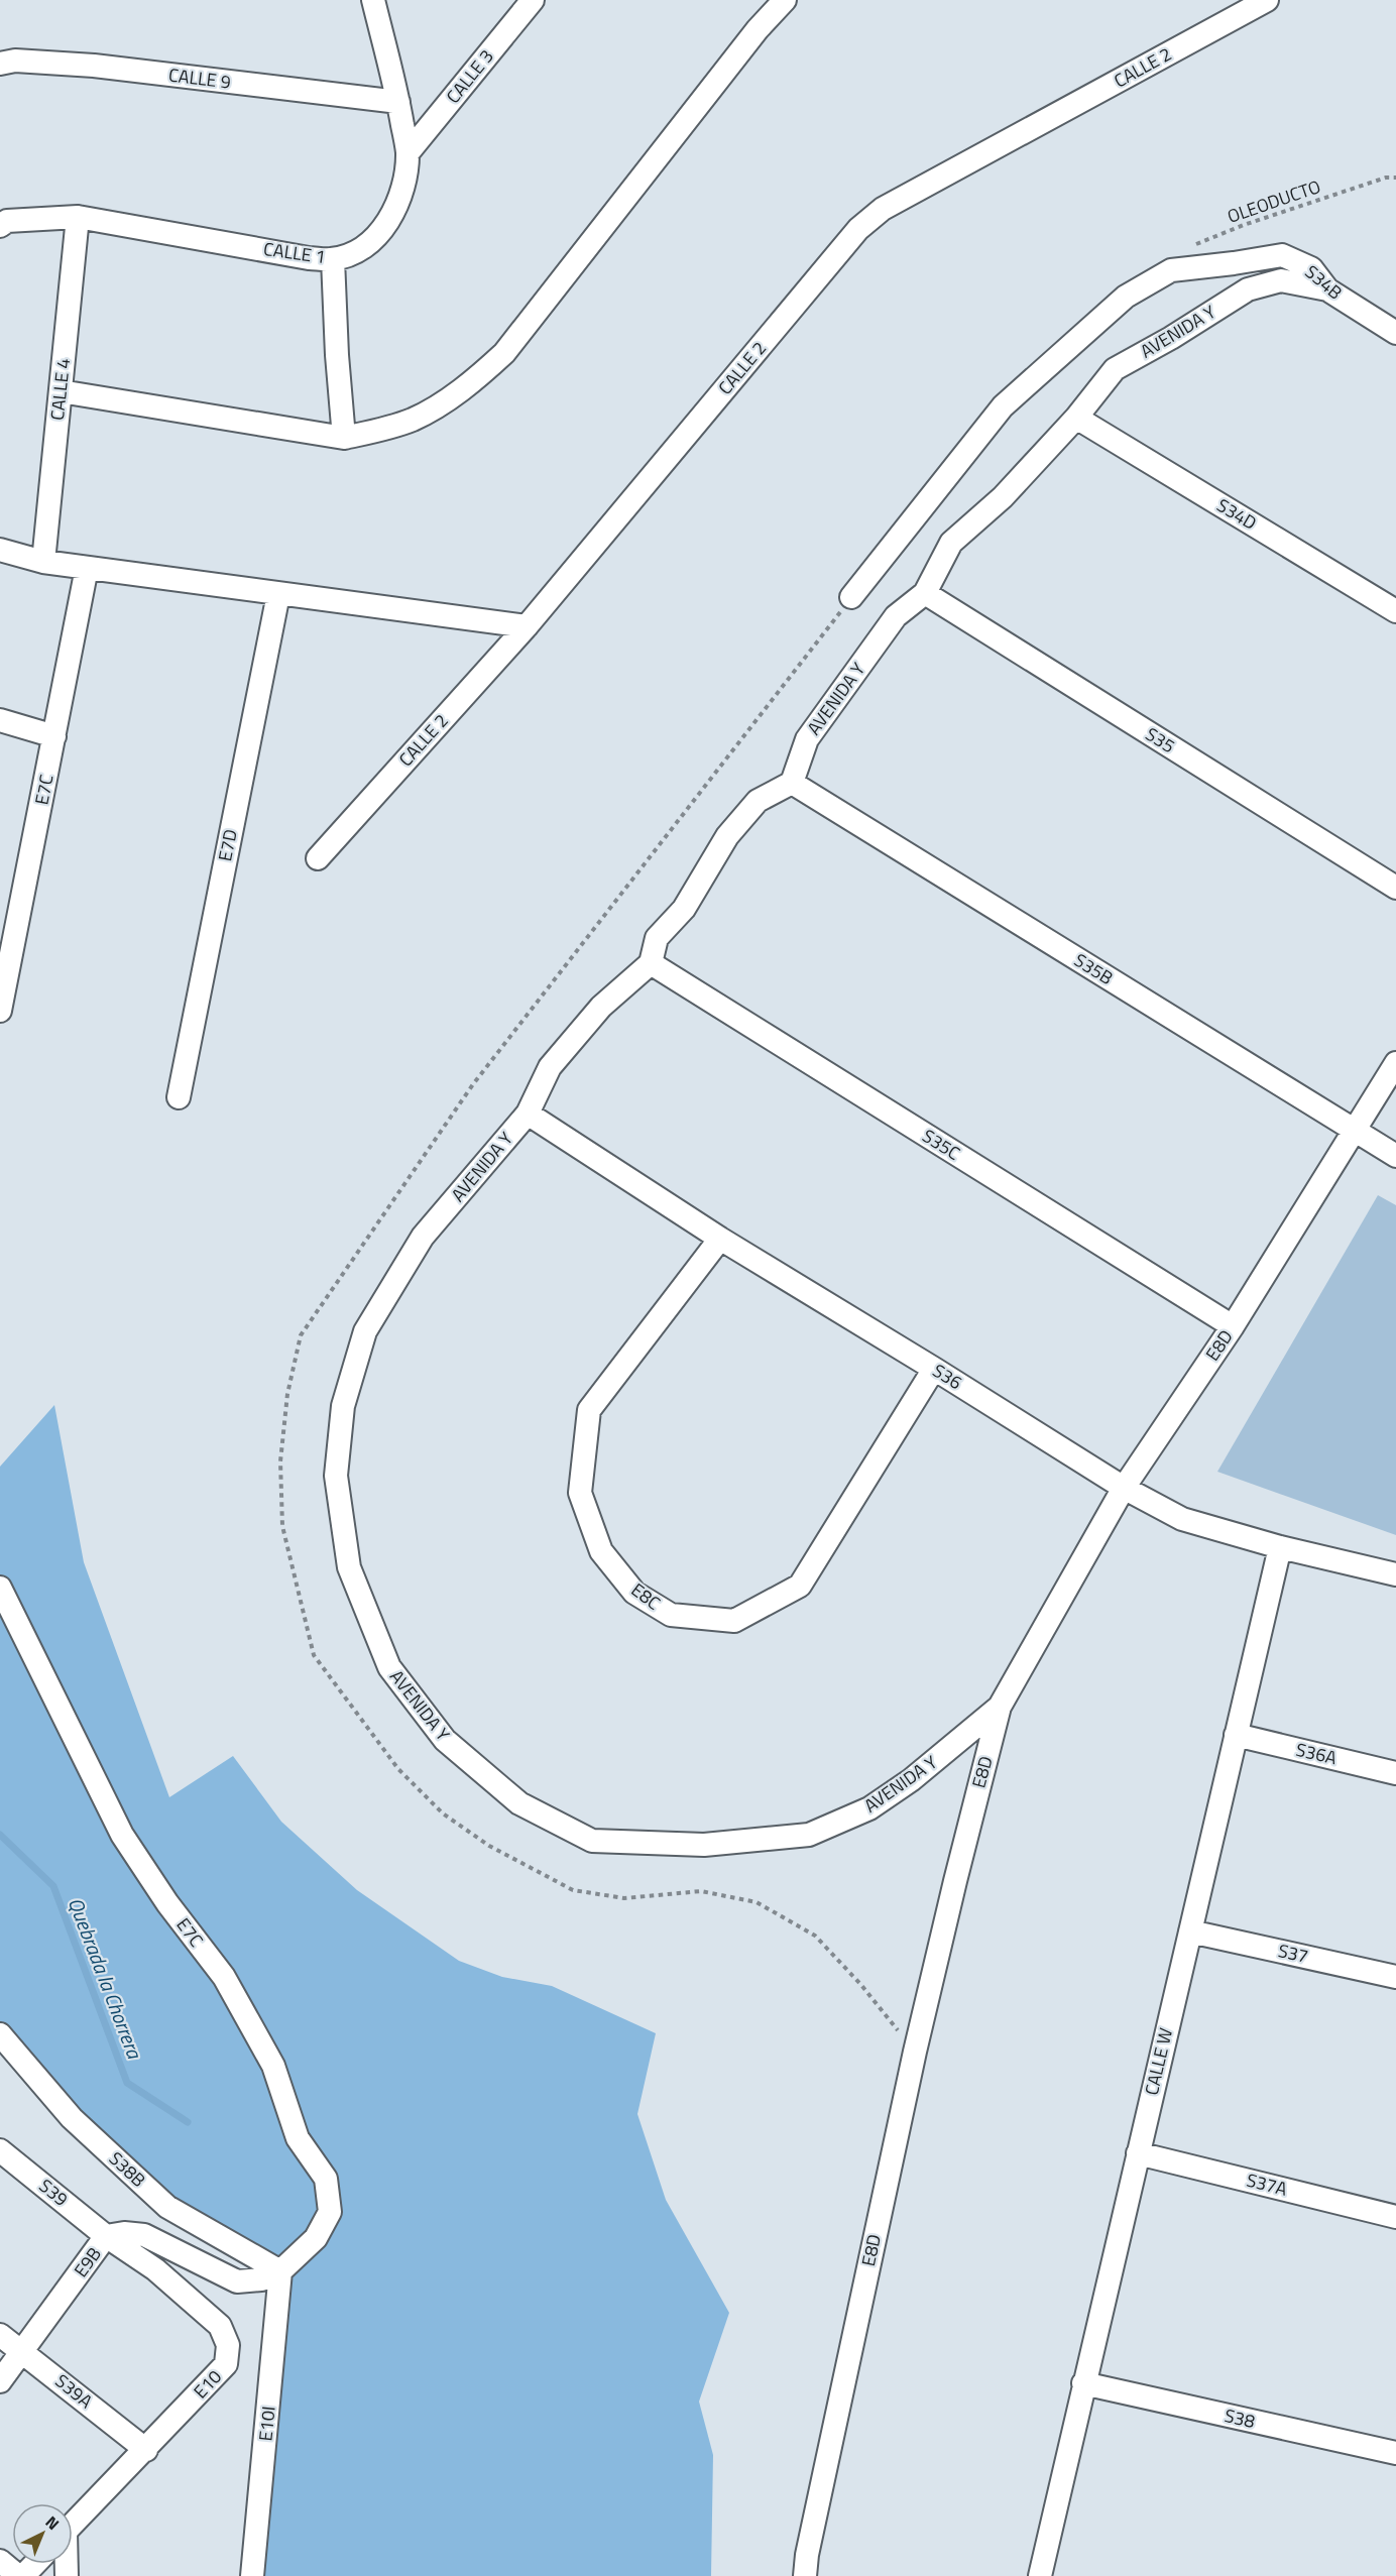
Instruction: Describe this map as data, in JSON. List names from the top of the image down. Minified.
{"streets":{"street":["CALLE 2","CALLE 3","CALLE 9","CALLE 1","S34B","AVENIDA Y","CALLE 4","S34D","S35","E7C","E7D","S35B","S35C","E8D","S36","E8C","S36A","S37","CALLE W","S38B","S37A","S39","E9B","E10","S39A","S38","E10I"],"path":["OLEODUCTO"]},"crossings":[["CALLE 3","CALLE 1"],["CALLE 9","CALLE 1"],["OLEODUCTO","S34B"],["CALLE 1","CALLE 4"],["S34B","AVENIDA Y"],["AVENIDA Y","S34D"],["AVENIDA Y","S35"],["AVENIDA Y","S35B"],["AVENIDA Y","S35C"],["AVENIDA Y","E8D"],["AVENIDA Y","S36"],["E7C","S38B"],["E7C","E9B"],["E7C","E10I"],["S35B","E8D"],["S35C","E8D"],["E8D","S36"],["S36","E8C"],["S36","CALLE W"],["S36A","CALLE W"],["S37","CALLE W"],["CALLE W","S37A"],["CALLE W","S38"],["S38B","E9B"],["S38B","E10I"],["S39","E9B"],["S39","E10"],["E9B","E10"],["E9B","S39A"],["E9B","E10I"],["E10","S39A"]],"water":["Quebrada la Chorrera"],"north":"top right"}
